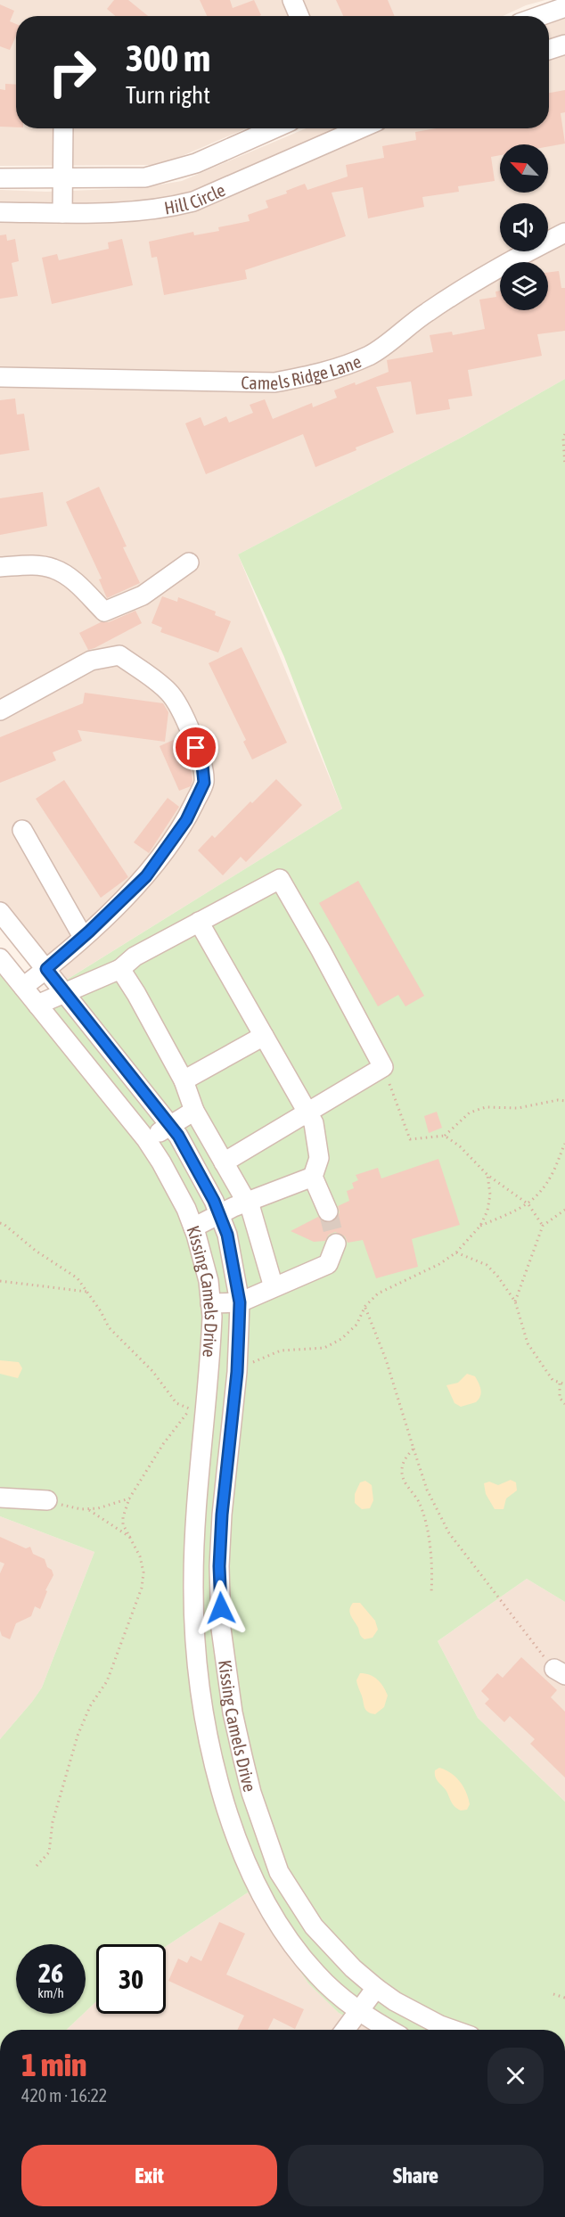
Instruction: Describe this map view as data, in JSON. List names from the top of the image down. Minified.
{"streets":{"street":["Hill Circle","Camels Ridge Lane","Kissing Camels Drive"]},"north":"top left","page":{"turn":["300 m","Turn right"],"speed":"26 km/h","limit":"30","heading":["1 min","420 m · 16:22"],"buttons":["Exit","Share"]}}
